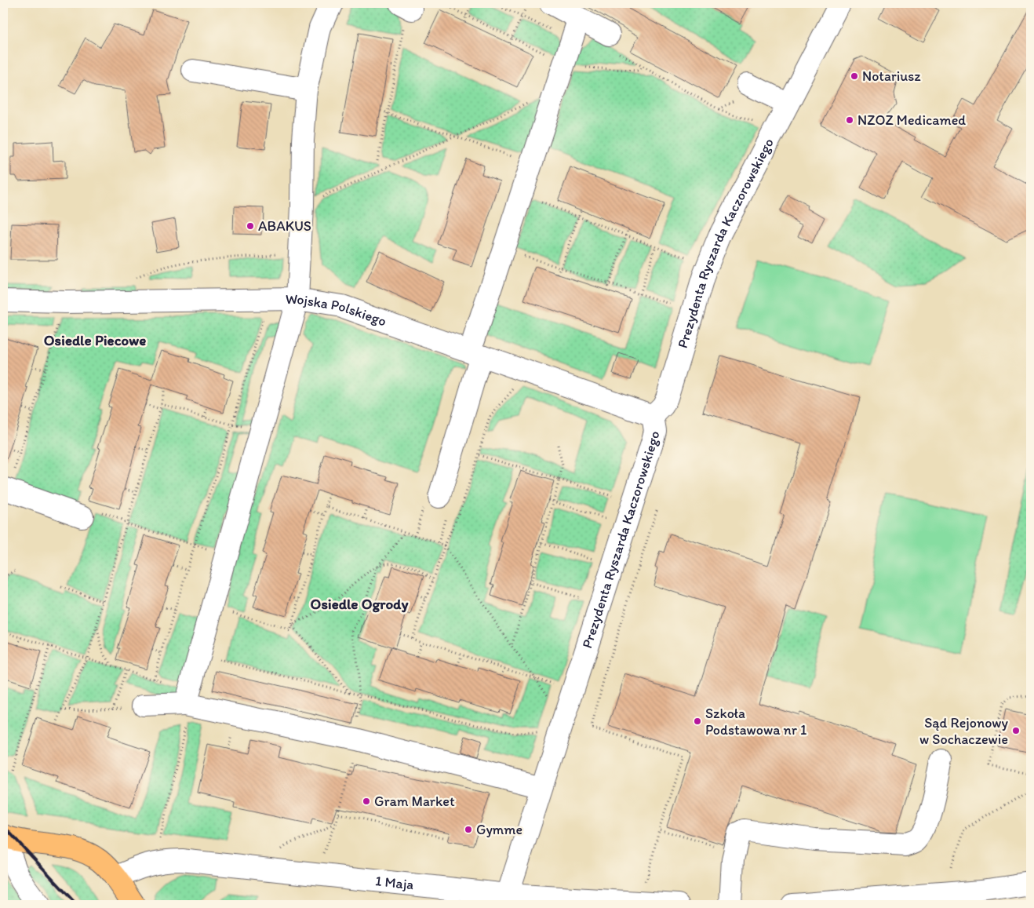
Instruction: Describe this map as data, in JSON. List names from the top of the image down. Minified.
{"streets":{"street":["Prezydenta Ryszarda Kaczorowskiego","Wojska Polskiego","1 Maja"]},"crossings":[["Prezydenta Ryszarda Kaczorowskiego","Wojska Polskiego"],["Prezydenta Ryszarda Kaczorowskiego","1 Maja"]],"districts":["Osiedle Piecowe","Osiedle Ogrody"],"places":["Notariusz","NZOZ Medicamed","ABAKUS","Szkoła Podstawowa nr 1","Sąd Rejonowy w Sochaczewie","Gram Market","Gymme"]}
